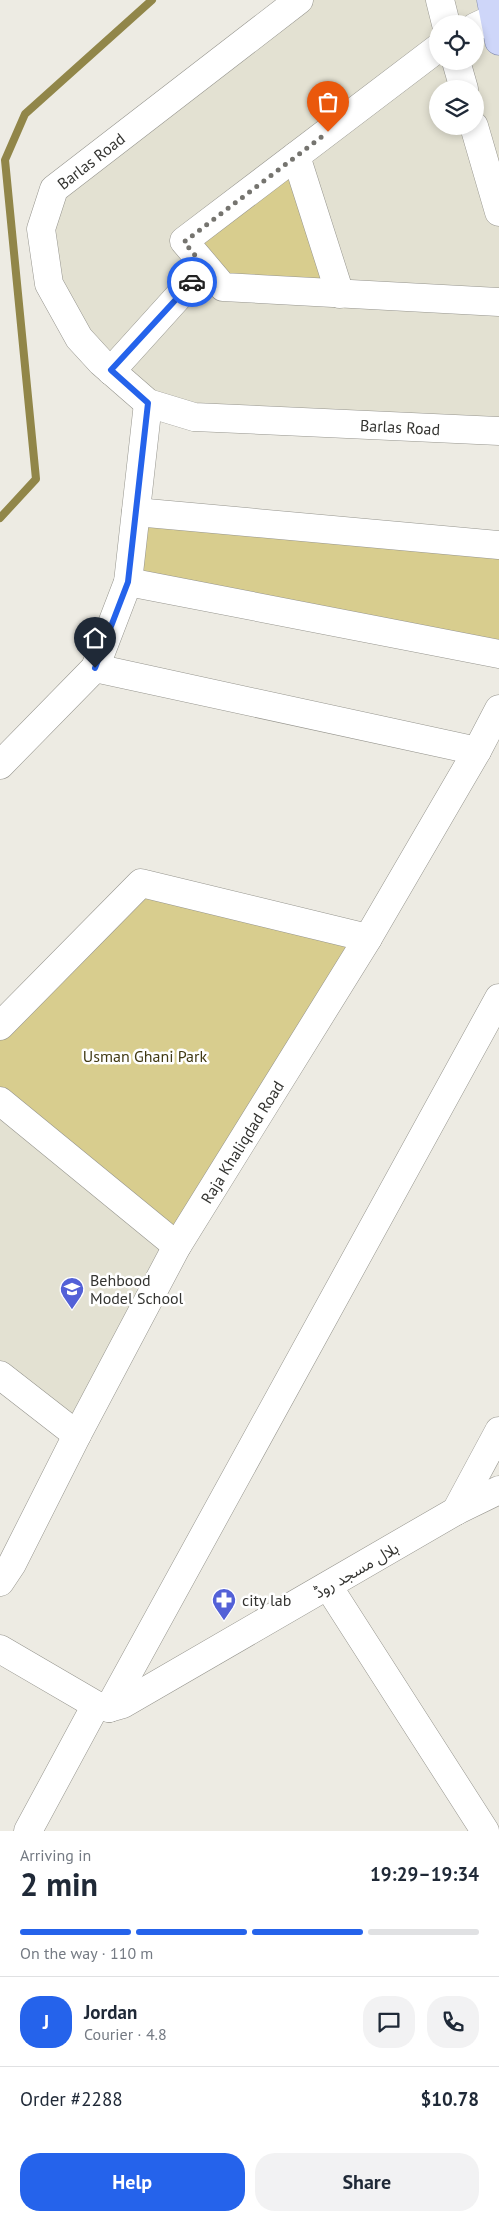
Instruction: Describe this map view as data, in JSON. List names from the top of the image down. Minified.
{"streets":{"street":["Barlas Road","Raja Khaliqdad Road","ہلال مسجد روڈ"]},"parks":["Usman Ghani Park"],"places":{"school or university":["Behbood Model School"],"pharmacy":["city lab"]},"page":{"heading":["2 min","Arriving in","19:29–19:34"],"panel":["Jordan","Courier · 4.8","Order #2288","$10.78"],"bar":"On the way · 110 m","round":"J","buttons":["Help","Share"]}}
